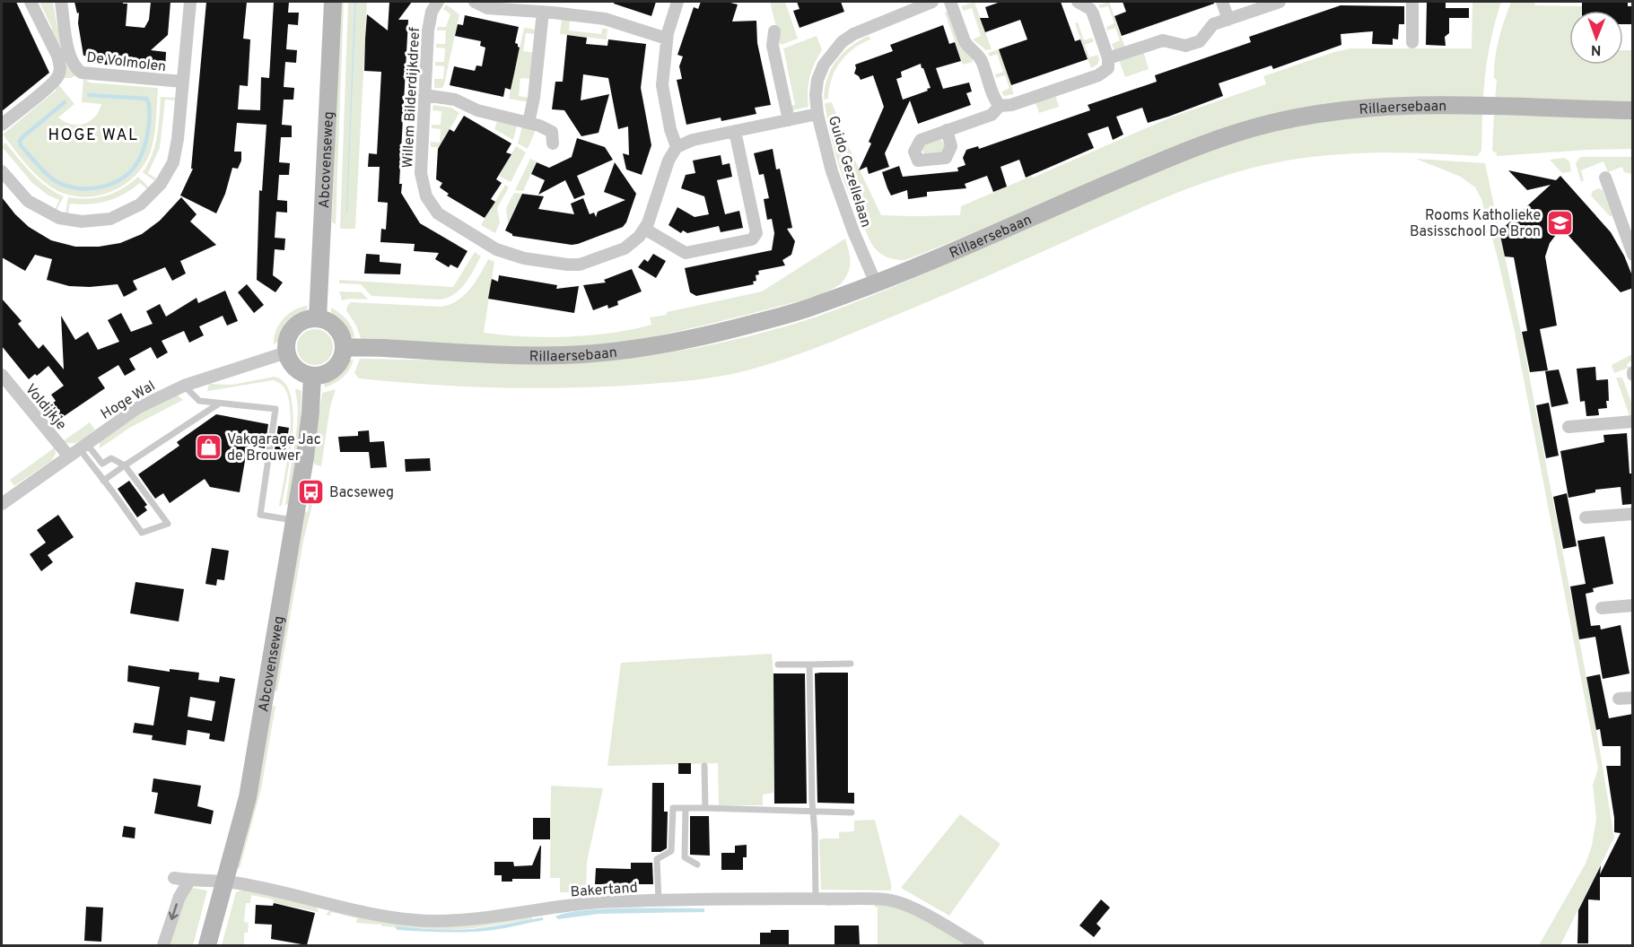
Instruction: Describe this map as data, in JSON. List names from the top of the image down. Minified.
{"streets":{"street":["De Volmolen","Willem Bilderdijkdreef","Rillaersebaan","Abcovenseweg","Guido Gezellelaan","Hoge Wal","Voldijkje","Bakertand"]},"crossings":[["Rillaersebaan","Abcovenseweg"],["Rillaersebaan","Guido Gezellelaan"],["Rillaersebaan","Hoge Wal"],["Abcovenseweg","Hoge Wal"],["Abcovenseweg","Bakertand"],["Hoge Wal","Voldijkje"]],"districts":["HOGE WAL"],"places":{"school or university":["Rooms Katholieke Basisschool De Bron"],"shop":["Vakgarage Jac de Brouwer"],"bus stop":["Bacseweg"]},"north":"bottom"}
